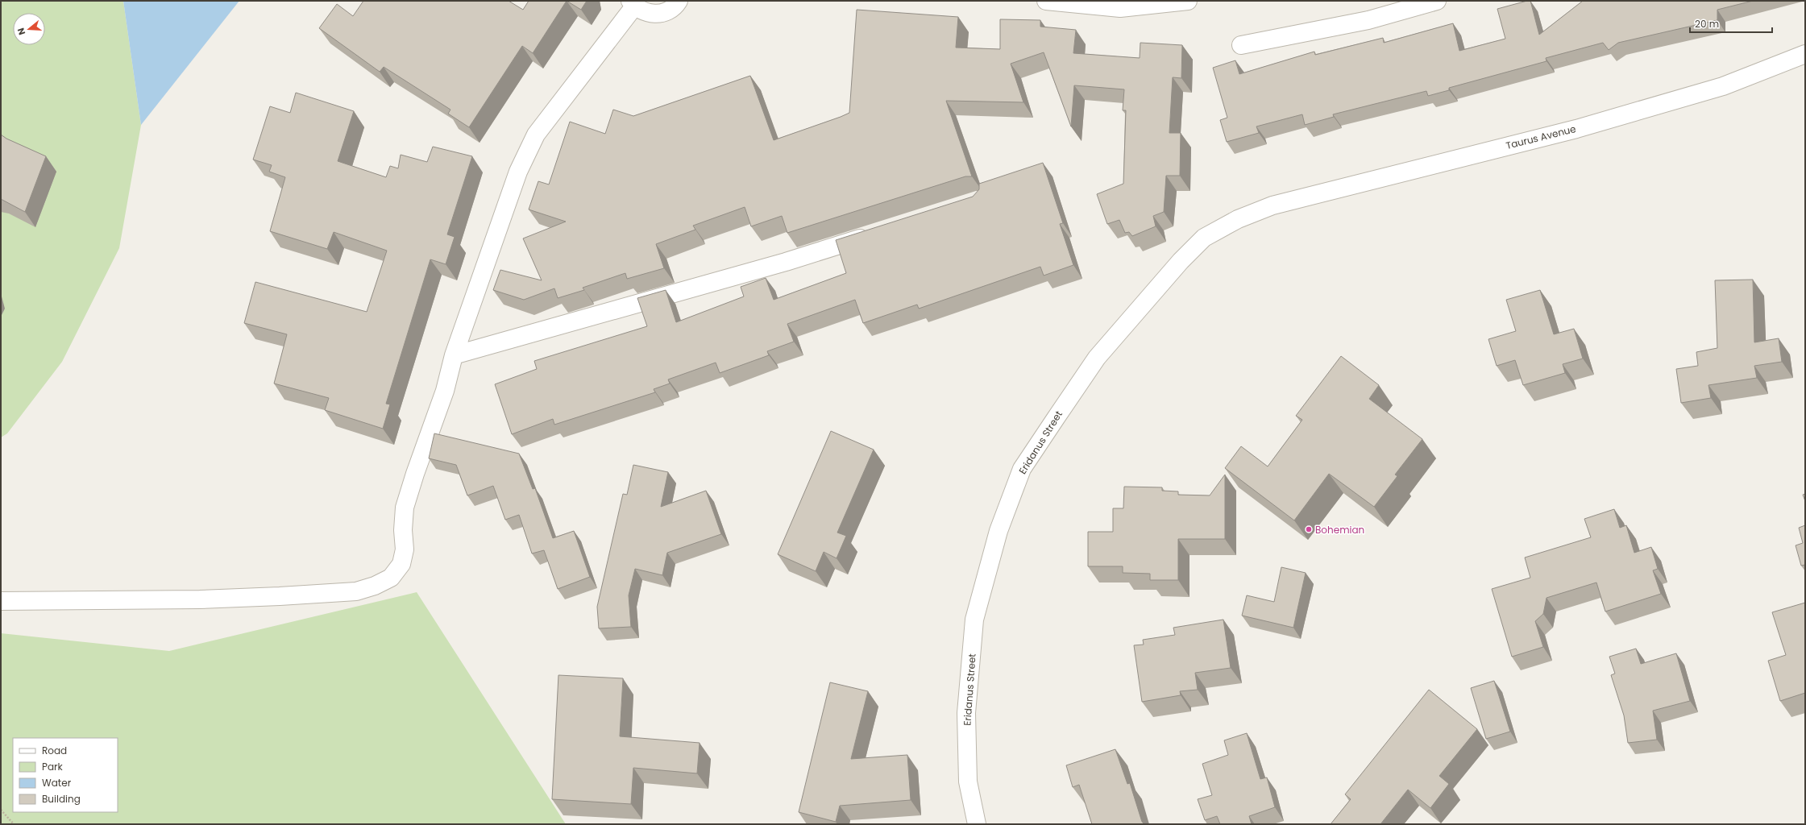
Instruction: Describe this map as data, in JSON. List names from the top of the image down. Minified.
{"streets":{"street":["Taurus Avenue","Eridanus Street"]},"crossings":[["Taurus Avenue","Eridanus Street"]],"places":["Bohemian"],"legend":["Road","Park","Water","Building"],"scale_bar":"20 m","north":"left"}
